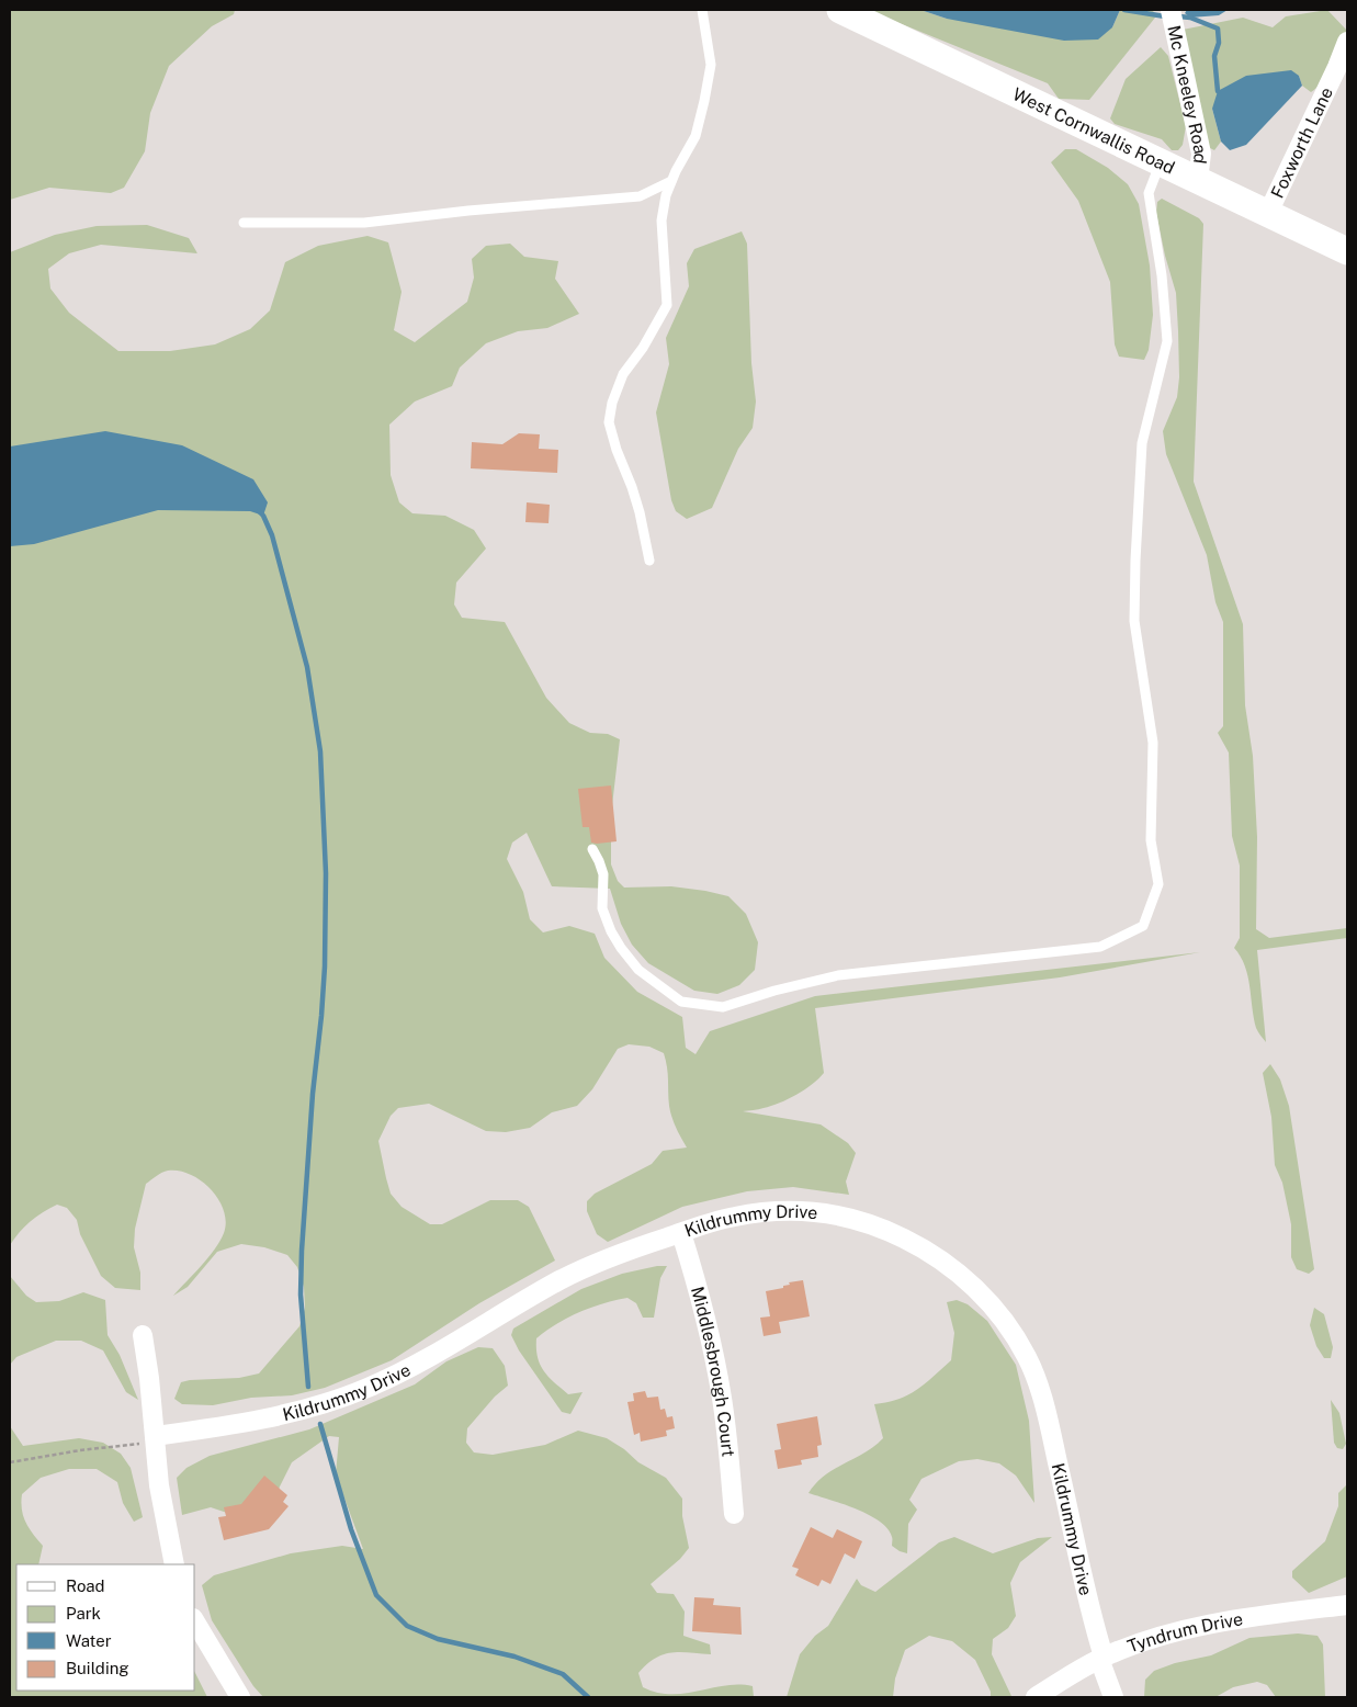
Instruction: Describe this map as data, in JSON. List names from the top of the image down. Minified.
{"streets":{"street":["Mc Kneeley Road","West Cornwallis Road","Foxworth Lane","Kildrummy Drive","Middlesbrough Court","Tyndrum Drive"]},"crossings":[["Mc Kneeley Road","West Cornwallis Road"],["West Cornwallis Road","Foxworth Lane"],["Kildrummy Drive","Middlesbrough Court"],["Kildrummy Drive","Tyndrum Drive"]],"legend":["Road","Park","Water","Building"]}
